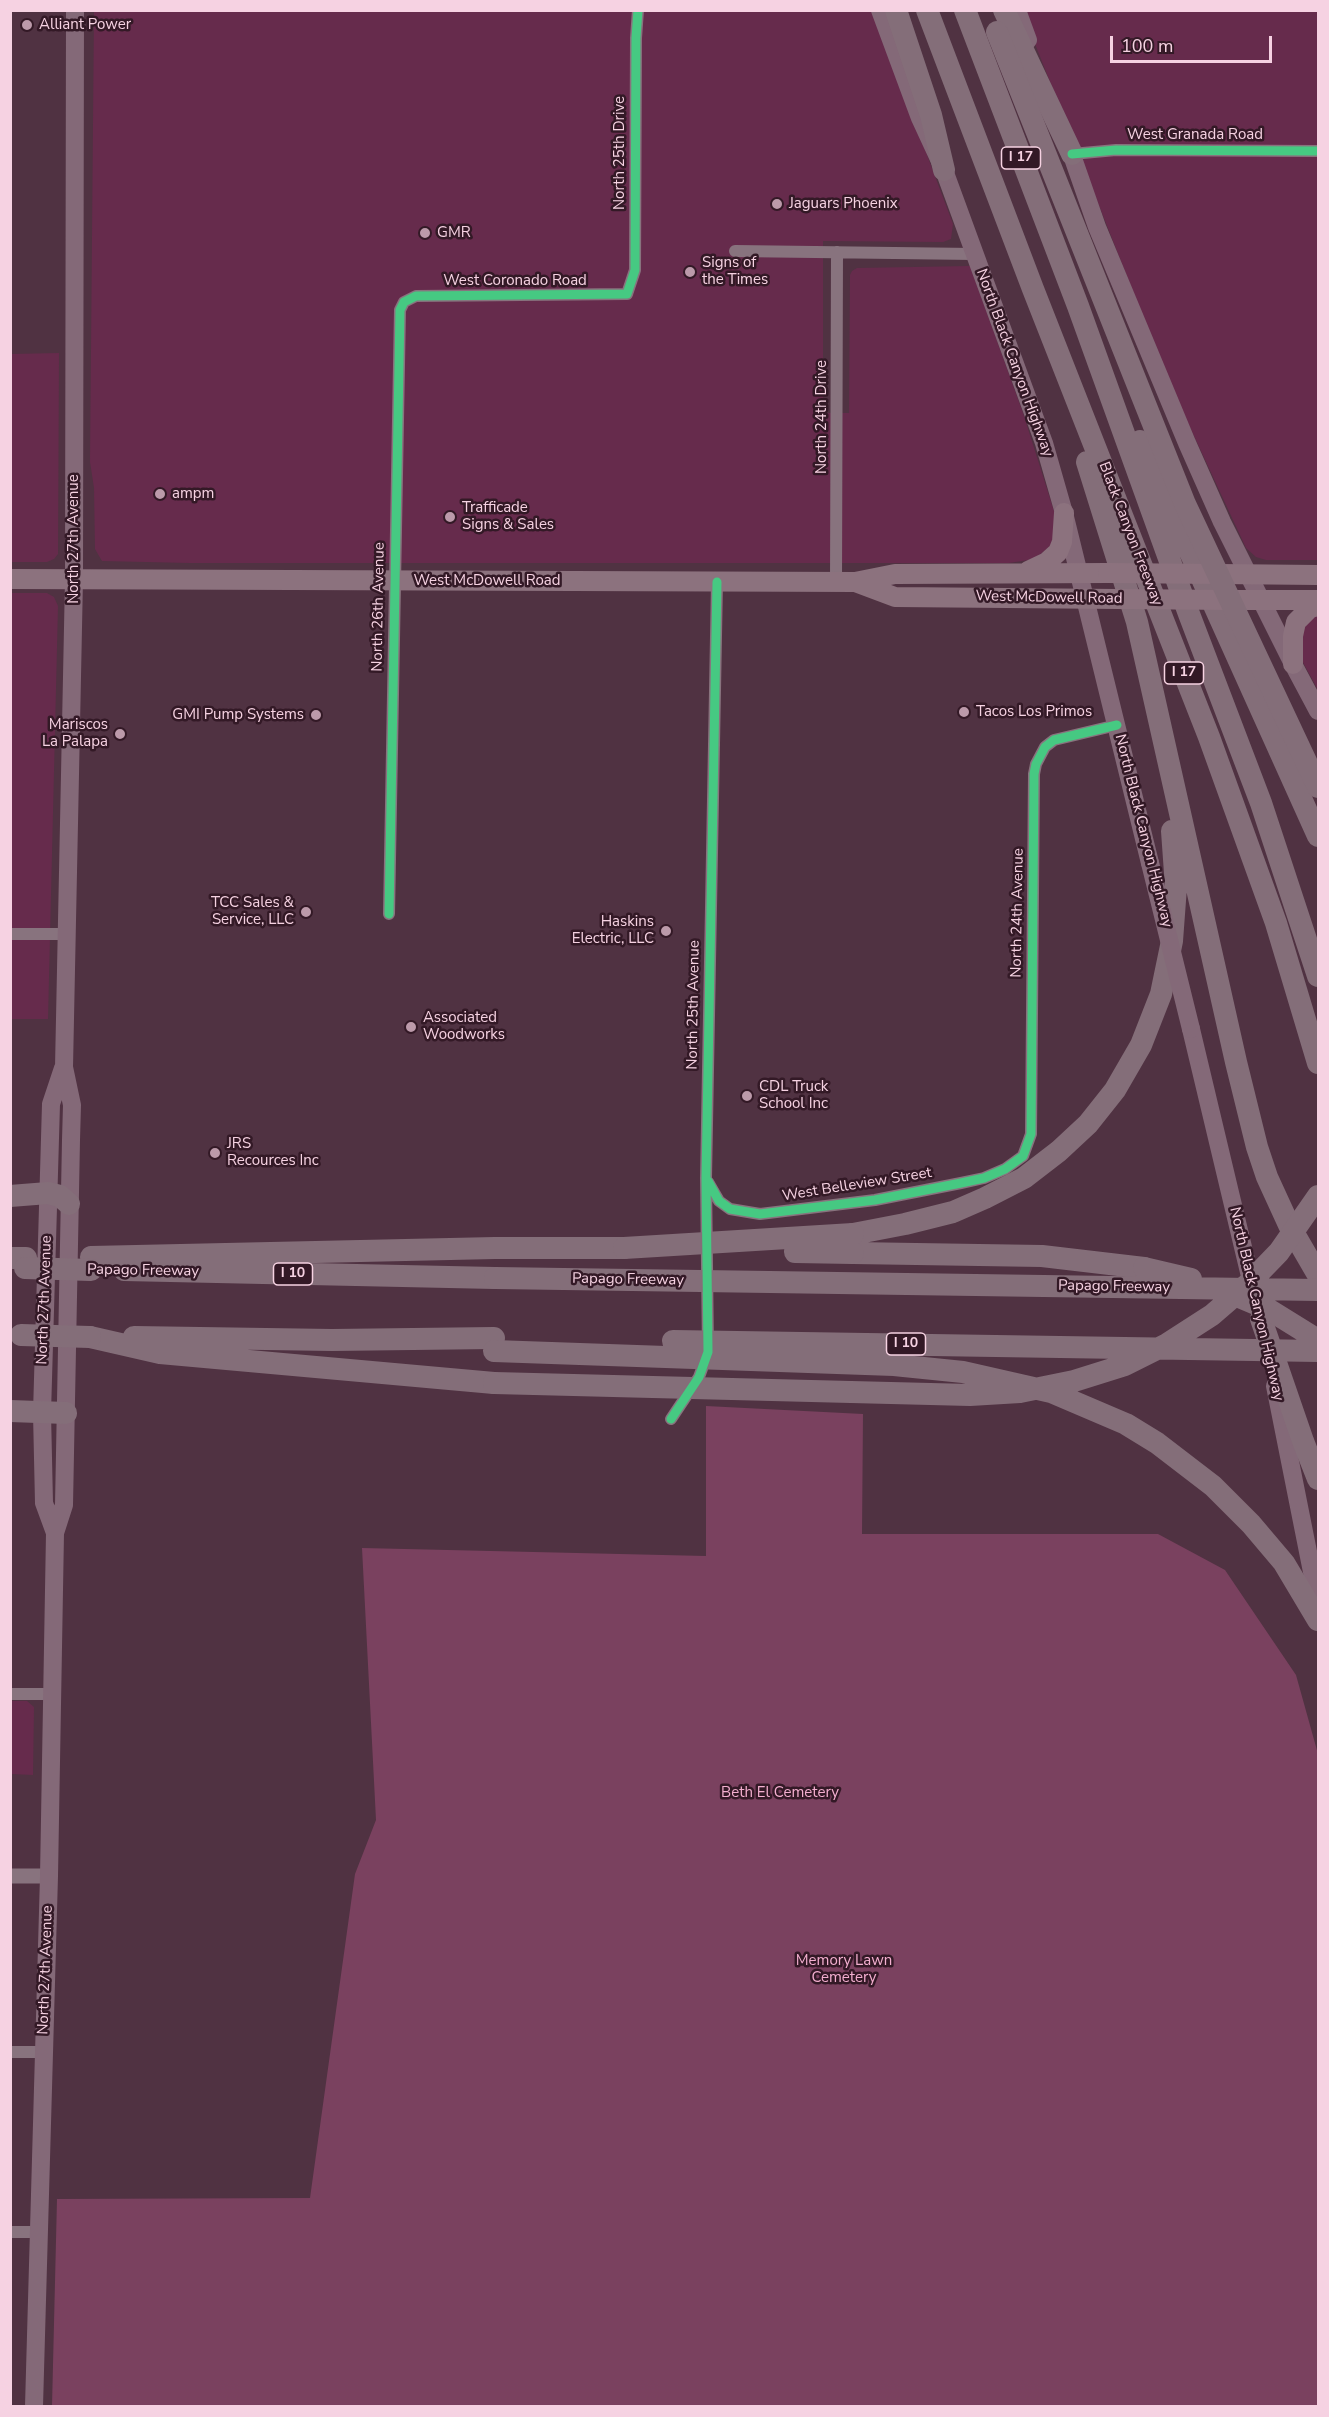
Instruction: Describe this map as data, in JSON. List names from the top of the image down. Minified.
{"streets":{"highway":["I 17","Black Canyon Freeway","Papago Freeway","I 10"],"main road":["North Black Canyon Highway","North 27th Avenue","West McDowell Road"],"street":["West Granada Road","North 25th Drive","West Coronado Road","North 24th Drive","North 26th Avenue","North 24th Avenue","North 25th Avenue","West Belleview Street"]},"crossings":[["North 25th Drive","West Coronado Road"],["West Coronado Road","North 26th Avenue"],["North Black Canyon Highway","West McDowell Road"],["North Black Canyon Highway","North 24th Avenue"],["North 24th Drive","West McDowell Road"],["North 27th Avenue","West McDowell Road"],["West McDowell Road","North 26th Avenue"],["West McDowell Road","North 25th Avenue"],["North 24th Avenue","West Belleview Street"],["North 25th Avenue","West Belleview Street"]],"parks":["Beth El Cemetery","Memory Lawn Cemetery"],"places":["Alliant Power","Jaguars Phoenix","GMR","Signs of the Times","ampm","Trafficade Signs & Sales","Tacos Los Primos","GMI Pump Systems","Mariscos La Palapa","TCC Sales & Service, LLC","Haskins Electric, LLC","Associated Woodworks","CDL Truck School Inc","JRS Recources Inc"],"scale_bar":"100 m"}
